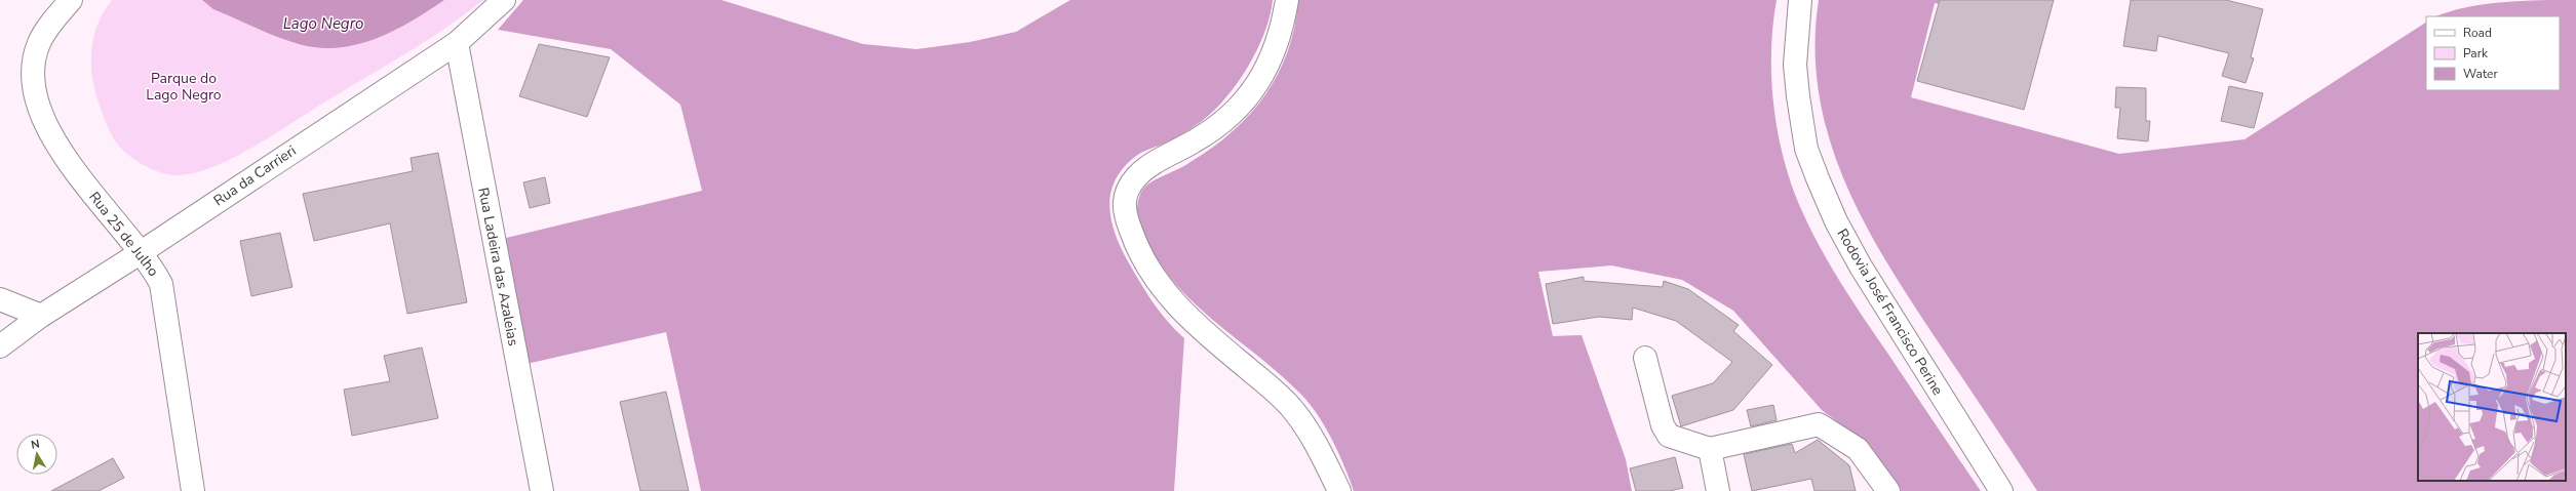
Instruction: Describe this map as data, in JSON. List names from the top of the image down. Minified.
{"streets":{"street":["Rua da Carrieri","Rua 25 de Julho","Rua Ladeira das Azaleias","Rodovia José Francisco Perine"]},"crossings":[["Rua da Carrieri","Rua 25 de Julho"],["Rua da Carrieri","Rua Ladeira das Azaleias"]],"water":["Lago Negro"],"parks":["Parque do Lago Negro"],"legend":["Road","Park","Water"],"north":"top"}
